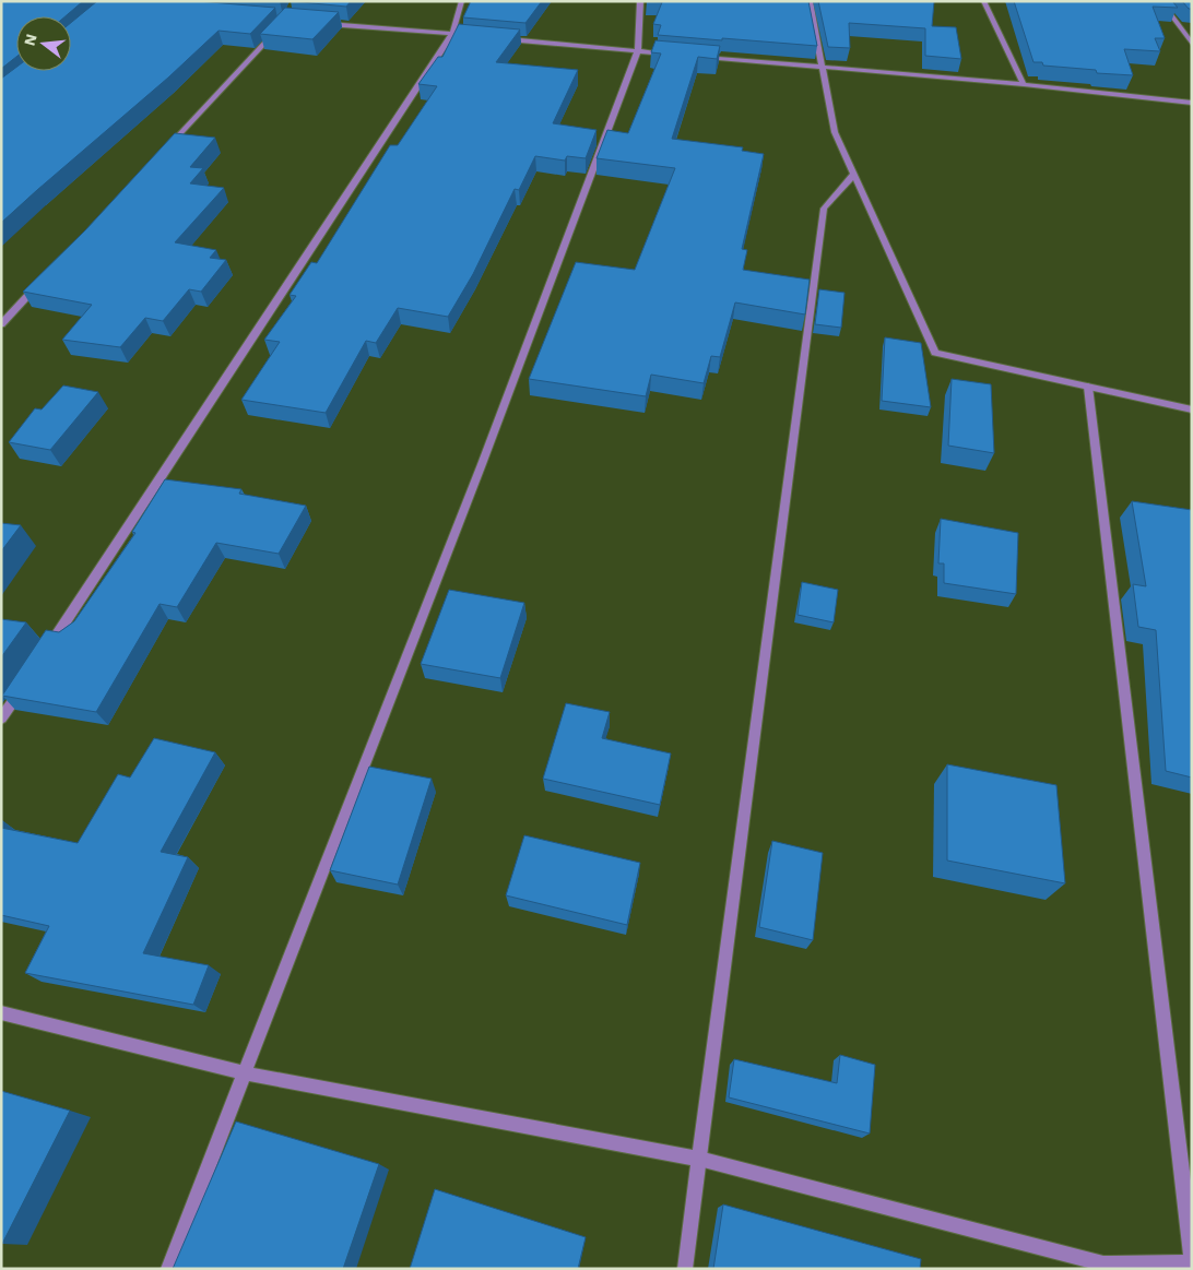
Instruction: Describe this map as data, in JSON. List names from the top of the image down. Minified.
{"north":"left"}
